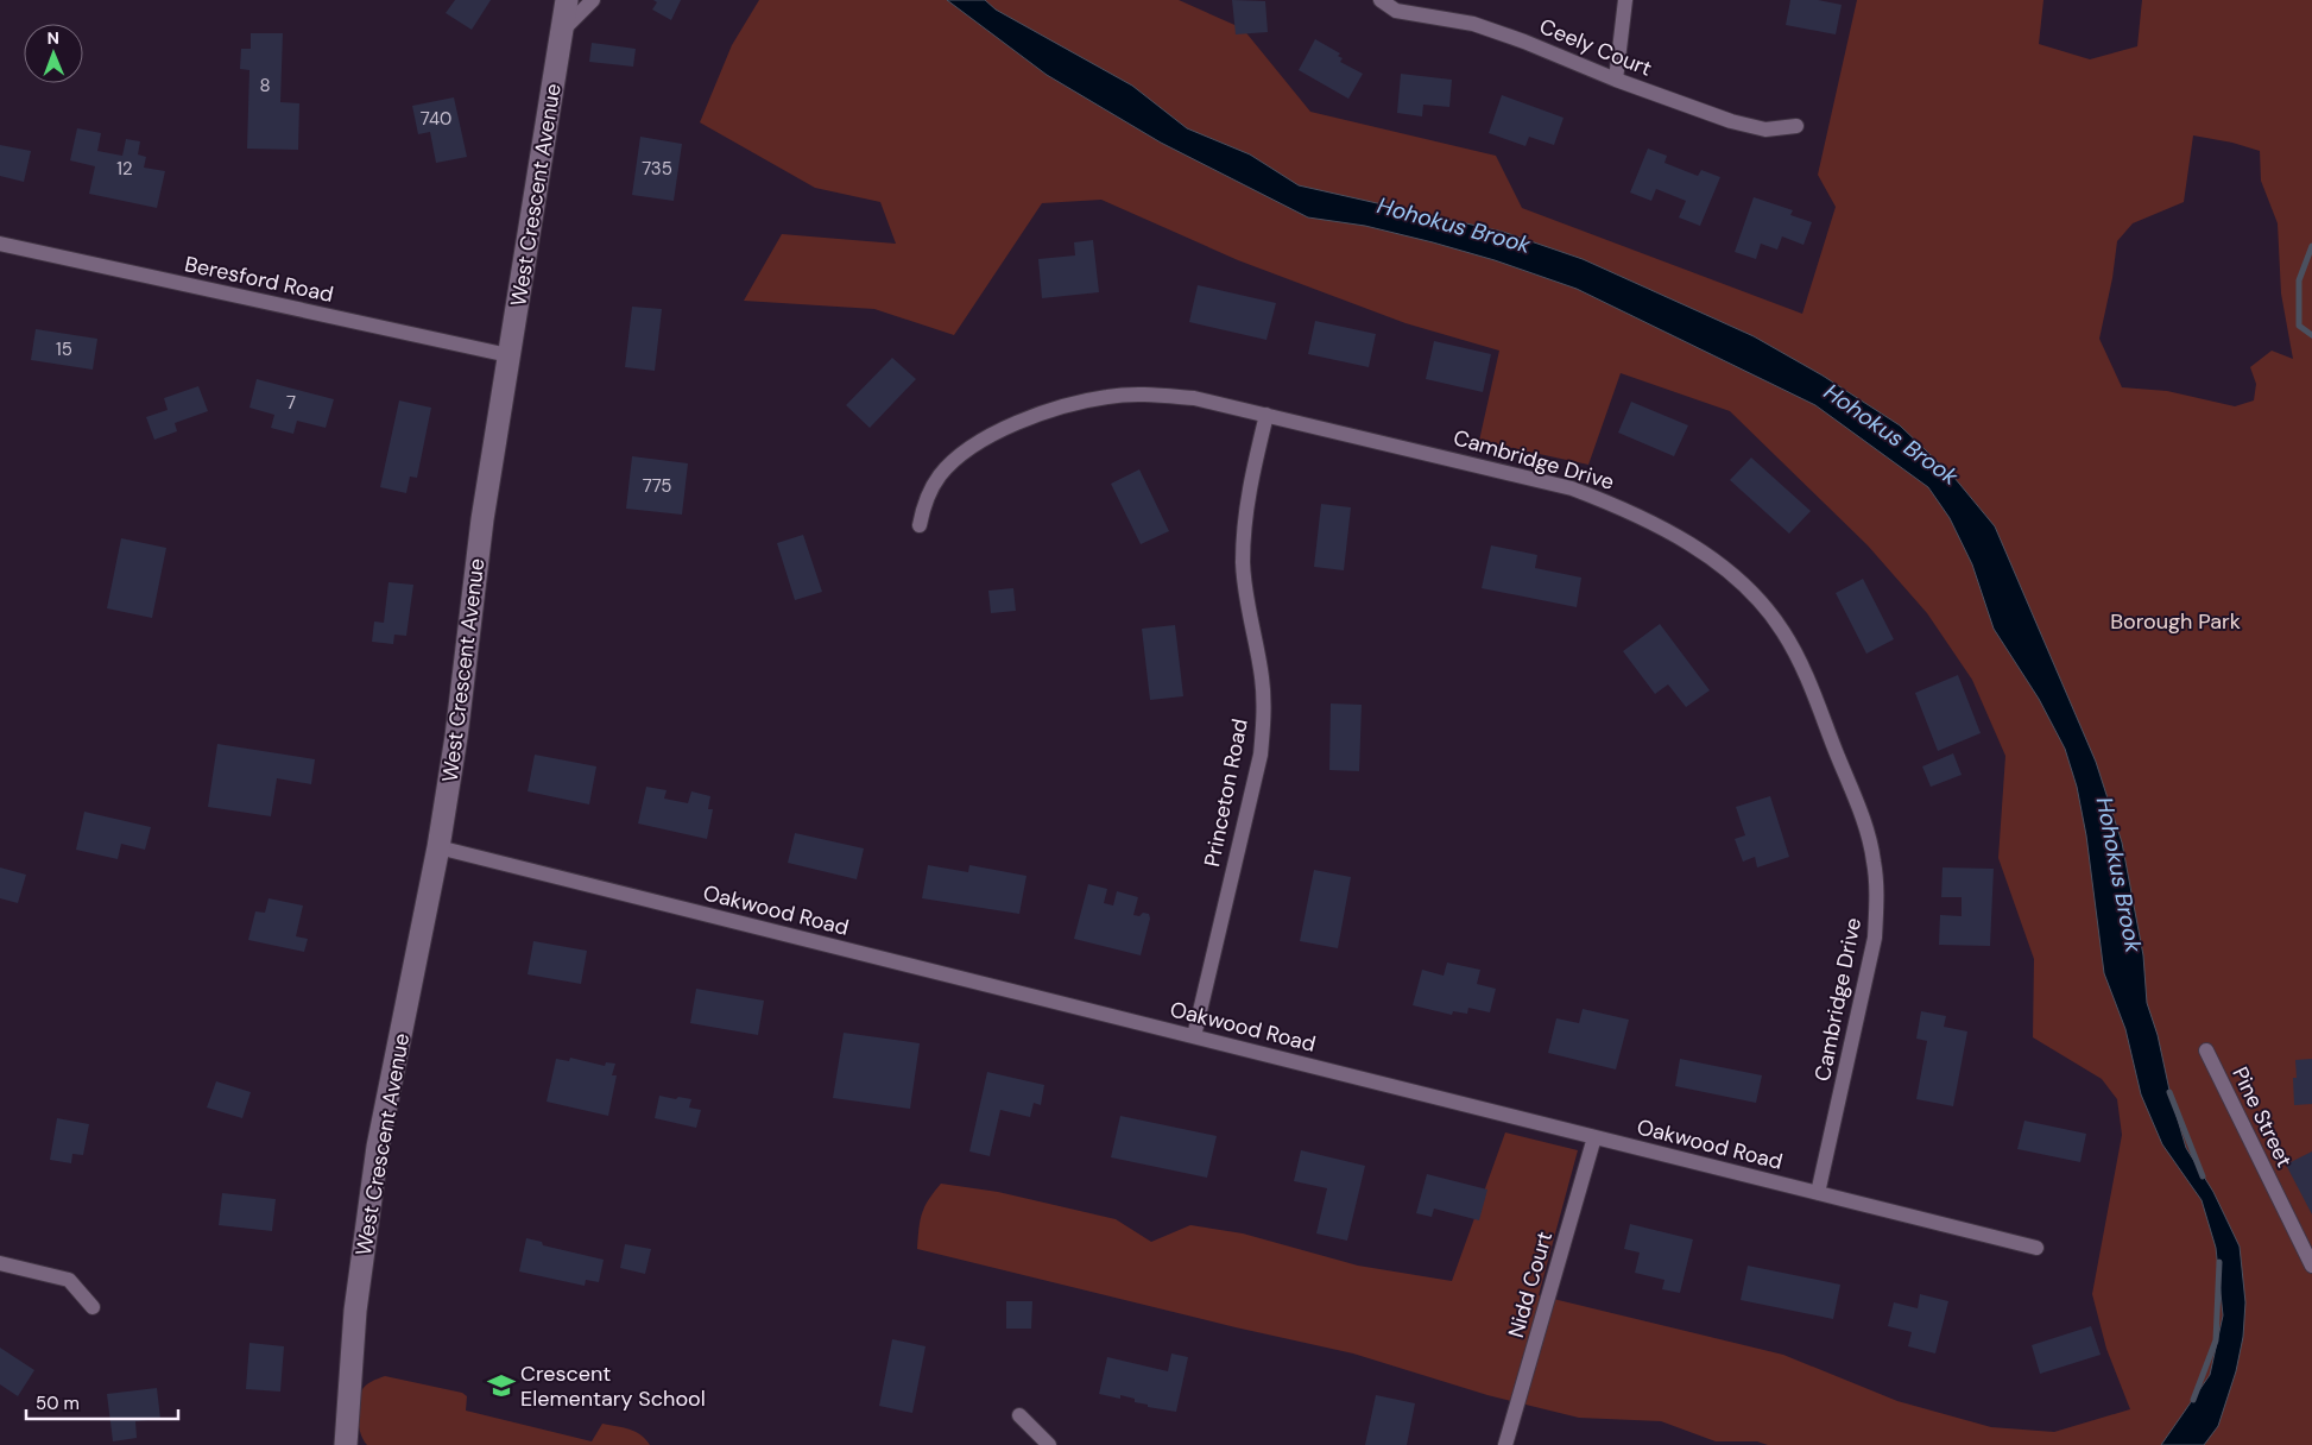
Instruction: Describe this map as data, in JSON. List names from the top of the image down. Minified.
{"streets":{"main road":["West Crescent Avenue"],"street":["Ceely Court","Beresford Road","Cambridge Drive","Princeton Road","Oakwood Road","Pine Street","Nidd Court"]},"crossings":[["West Crescent Avenue","Beresford Road"],["West Crescent Avenue","Oakwood Road"],["Cambridge Drive","Princeton Road"],["Cambridge Drive","Oakwood Road"],["Princeton Road","Oakwood Road"],["Oakwood Road","Nidd Court"]],"water":["Hohokus Brook"],"parks":["Borough Park"],"places":{"school or university":["Crescent Elementary School"]},"house_numbers":["8","740","12","735","15","7","775"],"scale_bar":"50 m","north":"top"}
